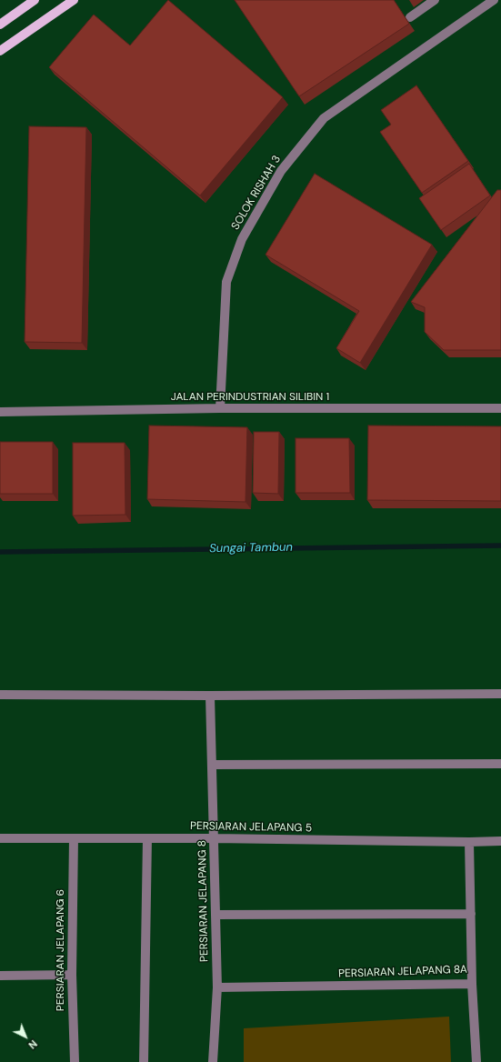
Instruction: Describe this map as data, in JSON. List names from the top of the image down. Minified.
{"streets":{"street":["SOLOK RISHAH 3","JALAN PERINDUSTRIAN SILIBIN 1","PERSIARAN JELAPANG 5","PERSIARAN JELAPANG 8","PERSIARAN JELAPANG 6","PERSIARAN JELAPANG 8A"]},"crossings":[["SOLOK RISHAH 3","JALAN PERINDUSTRIAN SILIBIN 1"],["PERSIARAN JELAPANG 5","PERSIARAN JELAPANG 8"],["PERSIARAN JELAPANG 5","PERSIARAN JELAPANG 6"],["PERSIARAN JELAPANG 5","PERSIARAN JELAPANG 8A"],["PERSIARAN JELAPANG 8","PERSIARAN JELAPANG 8A"]],"water":["Sungai Tambun"],"north":"bottom right"}
